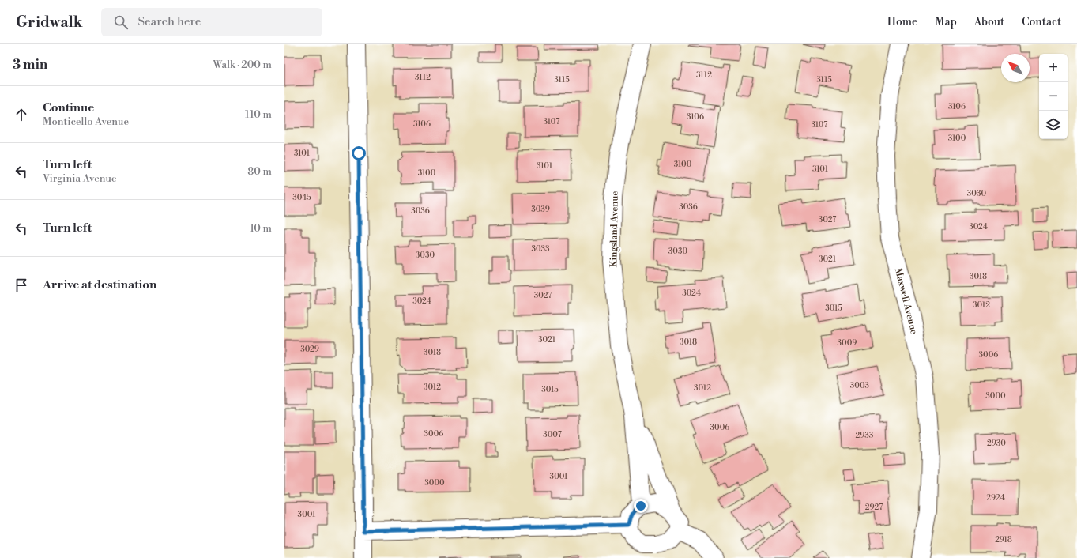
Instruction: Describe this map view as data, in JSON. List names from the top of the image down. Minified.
{"streets":{"street":["Kingsland Avenue","Maxwell Avenue"]},"house_numbers":["3112","3112","3115","3115","3106","3106","3107","3106","3107","3100","3101","3100","3101","3101","3100","3030","3045","3036","3039","3036","3027","3024","3033","3030","3030","3021","3018","3024","3027","3024","3012","3015","3021","3018","3009","3029","3018","3006","3003","3012","3012","3015","3000","3006","3006","3007","2933","2930","3001","3000","2924","2927","3001","2918"],"north":"top left","page":{"header":"Gridwalk","search":"Search here","nav":["Home","Map","About","Contact"],"heading":["3 min","Walk · 200 m"],"map_buttons":["+","−"],"list":[["Continue","Monticello Avenue","110 m"],["Turn left","Virginia Avenue","80 m"],["Turn left","10 m"],"Arrive at destination"]}}
